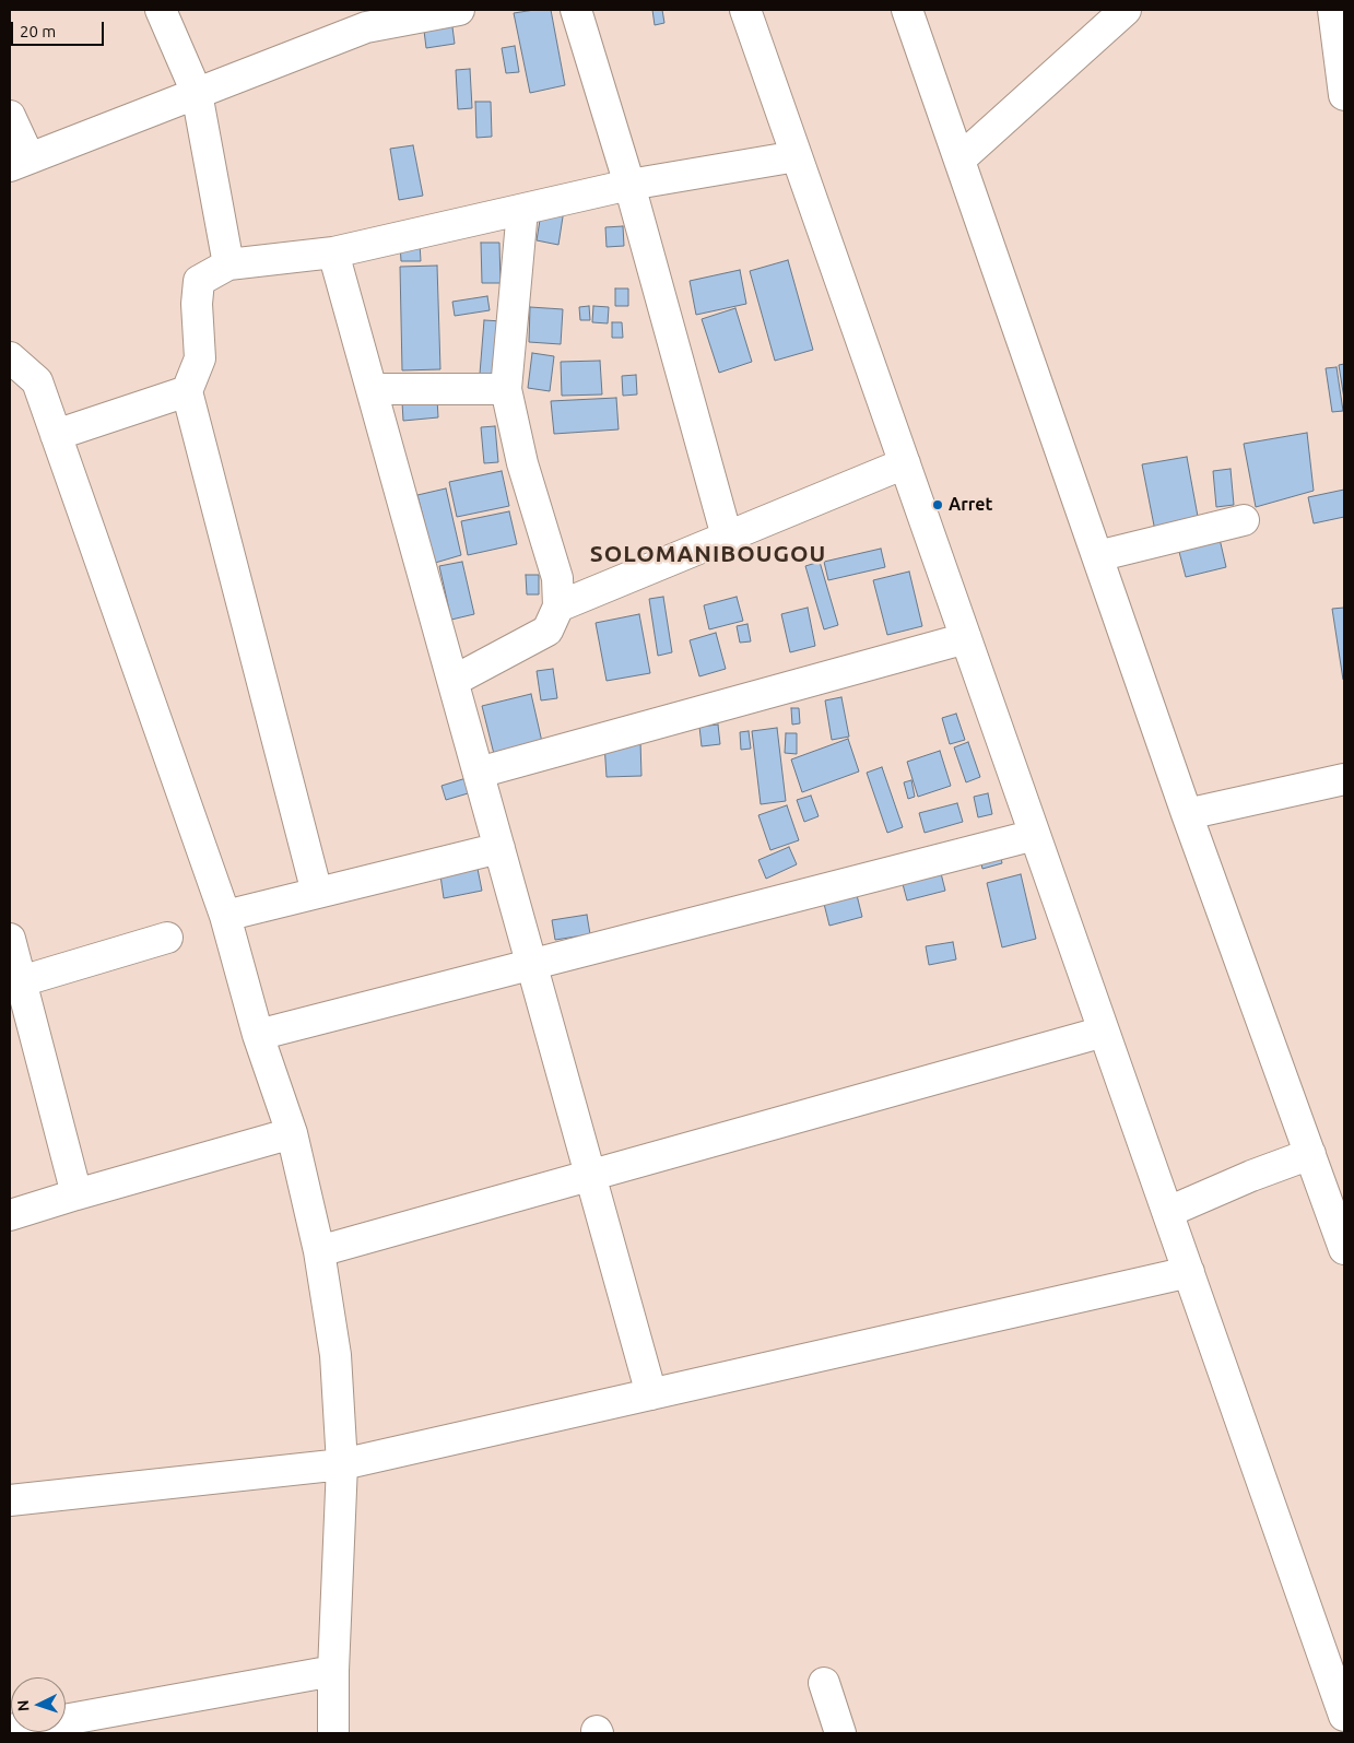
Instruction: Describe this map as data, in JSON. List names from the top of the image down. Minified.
{"districts":["SOLOMANIBOUGOU"],"places":["Arret"],"scale_bar":"20 m","north":"left"}
